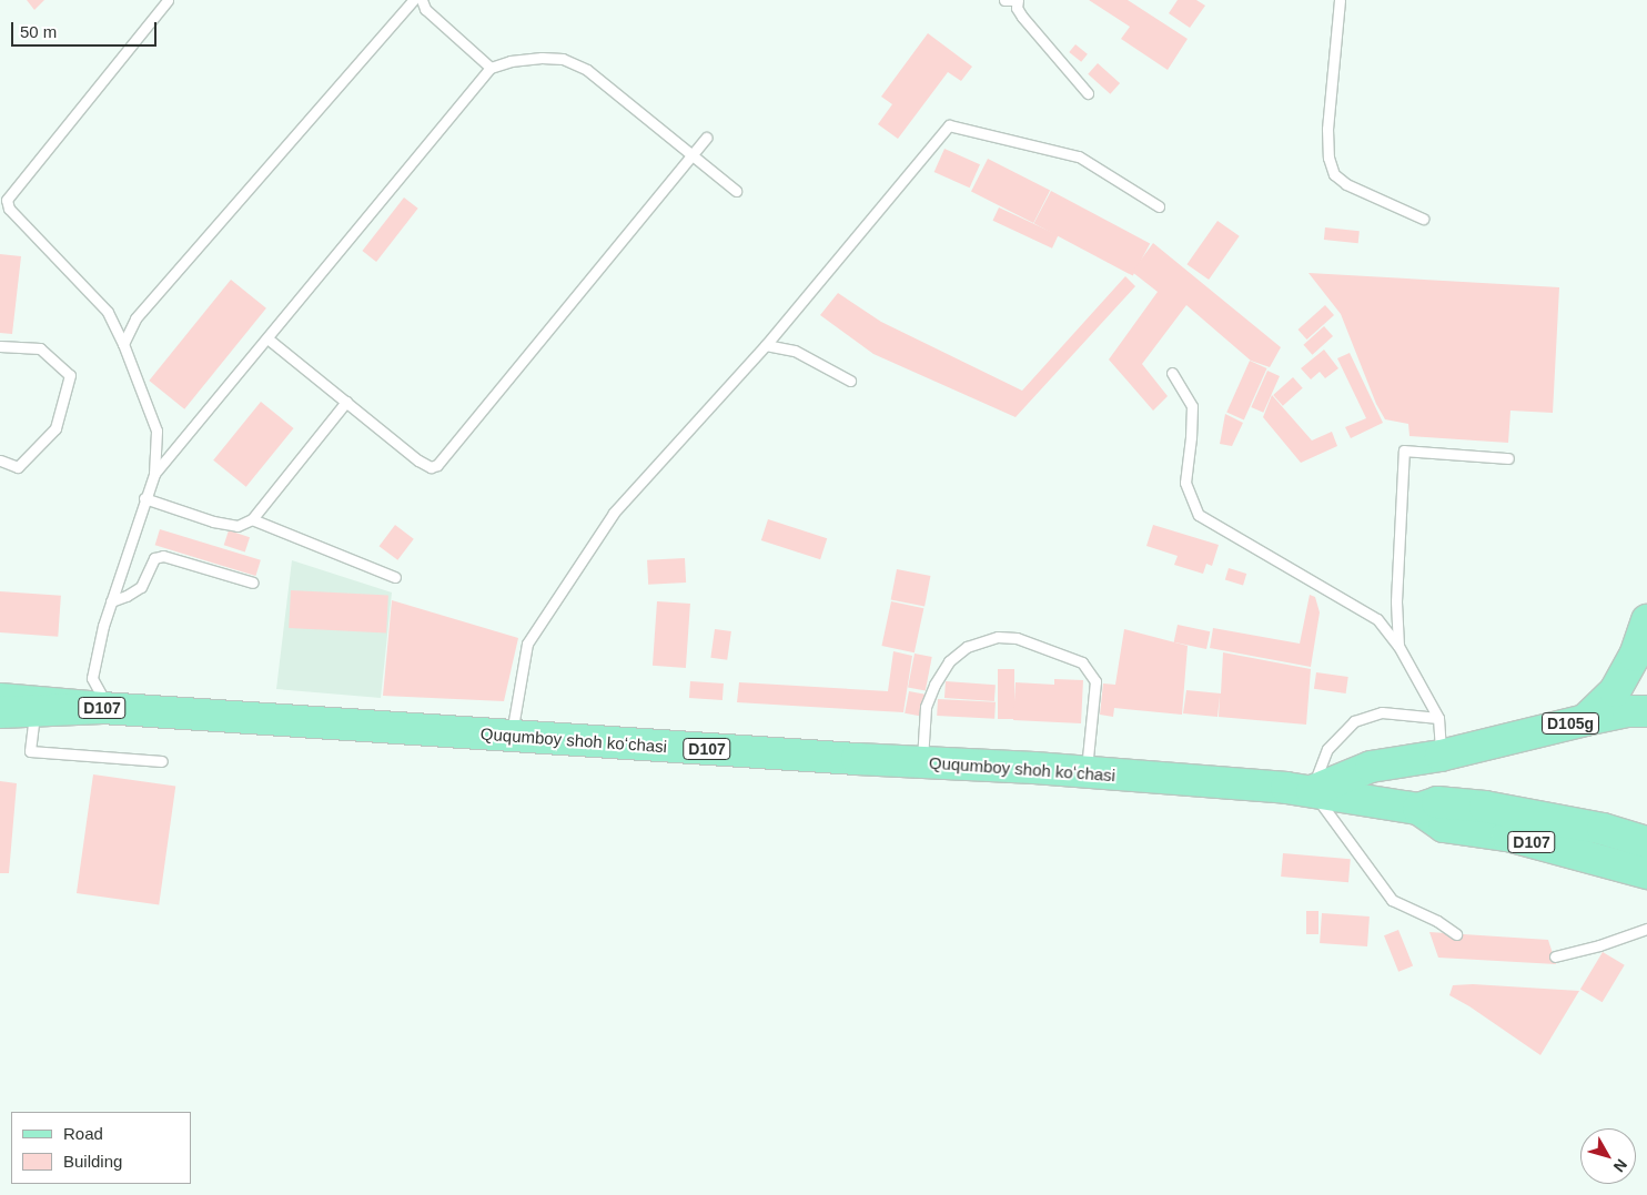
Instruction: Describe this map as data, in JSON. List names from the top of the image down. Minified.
{"streets":{"main road":["D107","D105g","Ququmboy shoh koʻchasi"]},"crossings":[["D107","D105g"],["D107","Ququmboy shoh koʻchasi"],["D105g","Ququmboy shoh koʻchasi"]],"legend":["Road","Building"],"scale_bar":"50 m","north":"bottom right"}
